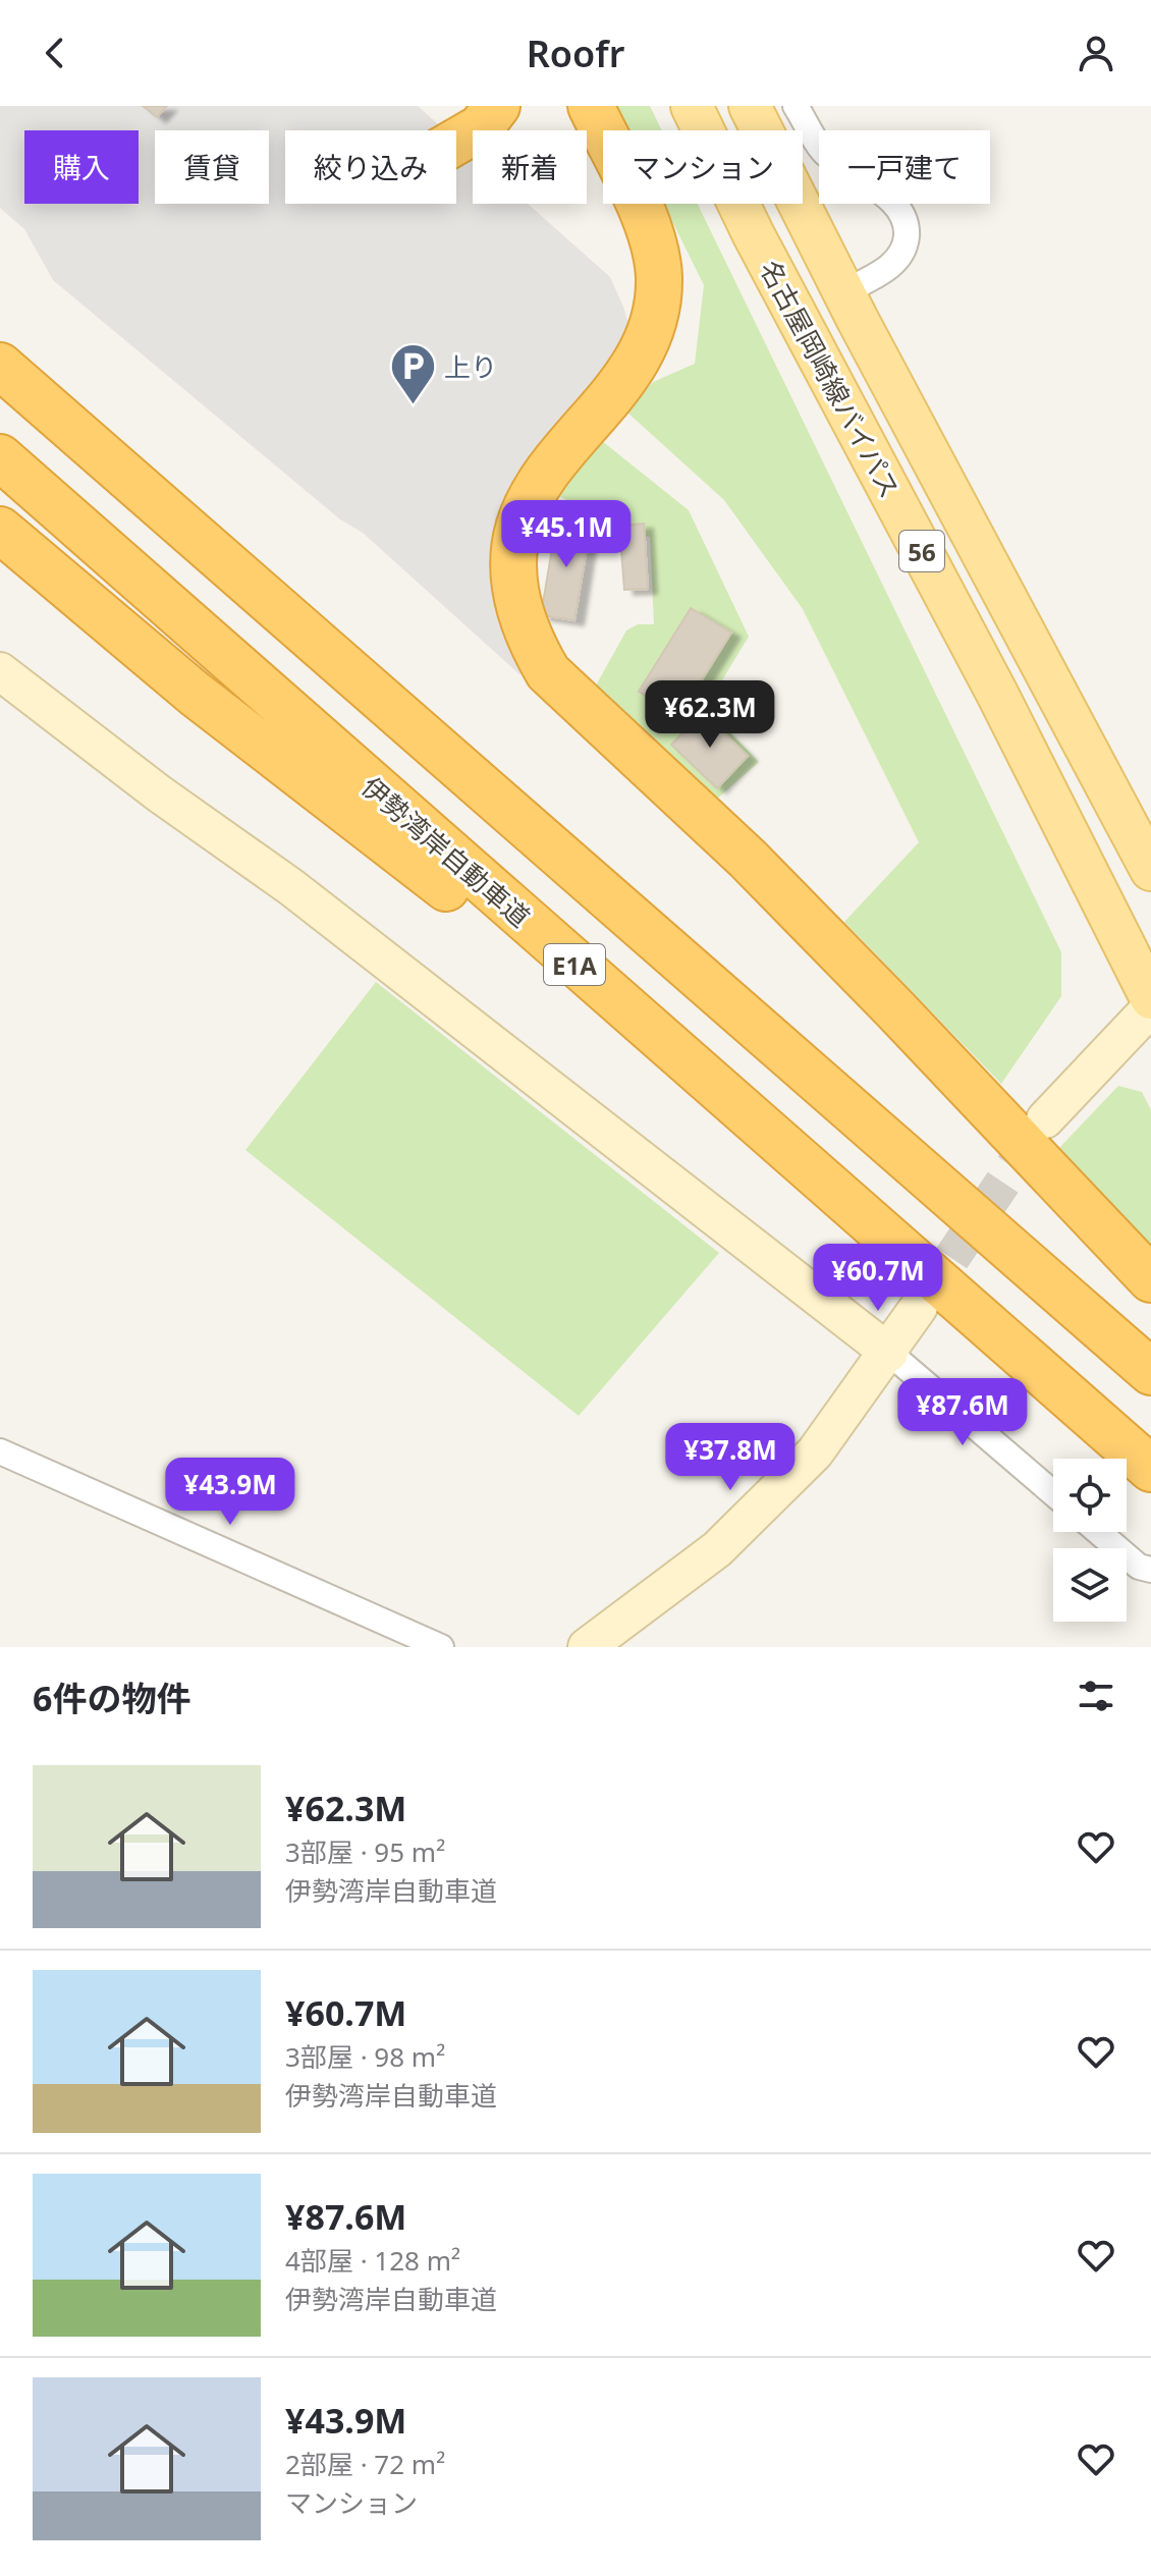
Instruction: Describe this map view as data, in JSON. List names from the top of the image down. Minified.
{"streets":{"highway":["伊勢湾岸自動車道","E1A"],"main road":["名古屋岡崎線バイパス","56"]},"places":{"parking":["上り"]},"page":{"header":"Roofr","chip":["購入","賃貸","絞り込み","新着","マンション","一戸建て"],"price":["¥45.1M","¥62.3M","¥60.7M","¥87.6M","¥37.8M","¥43.9M"],"heading":"6件の物件","list":[{"name":"¥62.3M","note":"3部屋 · 95 m² · 伊勢湾岸自動車道"},{"name":"¥60.7M","note":"3部屋 · 98 m² · 伊勢湾岸自動車道"},{"name":"¥87.6M","note":"4部屋 · 128 m² · 伊勢湾岸自動車道"},{"name":"¥43.9M","note":"2部屋 · 72 m² · マンション"}]}}
